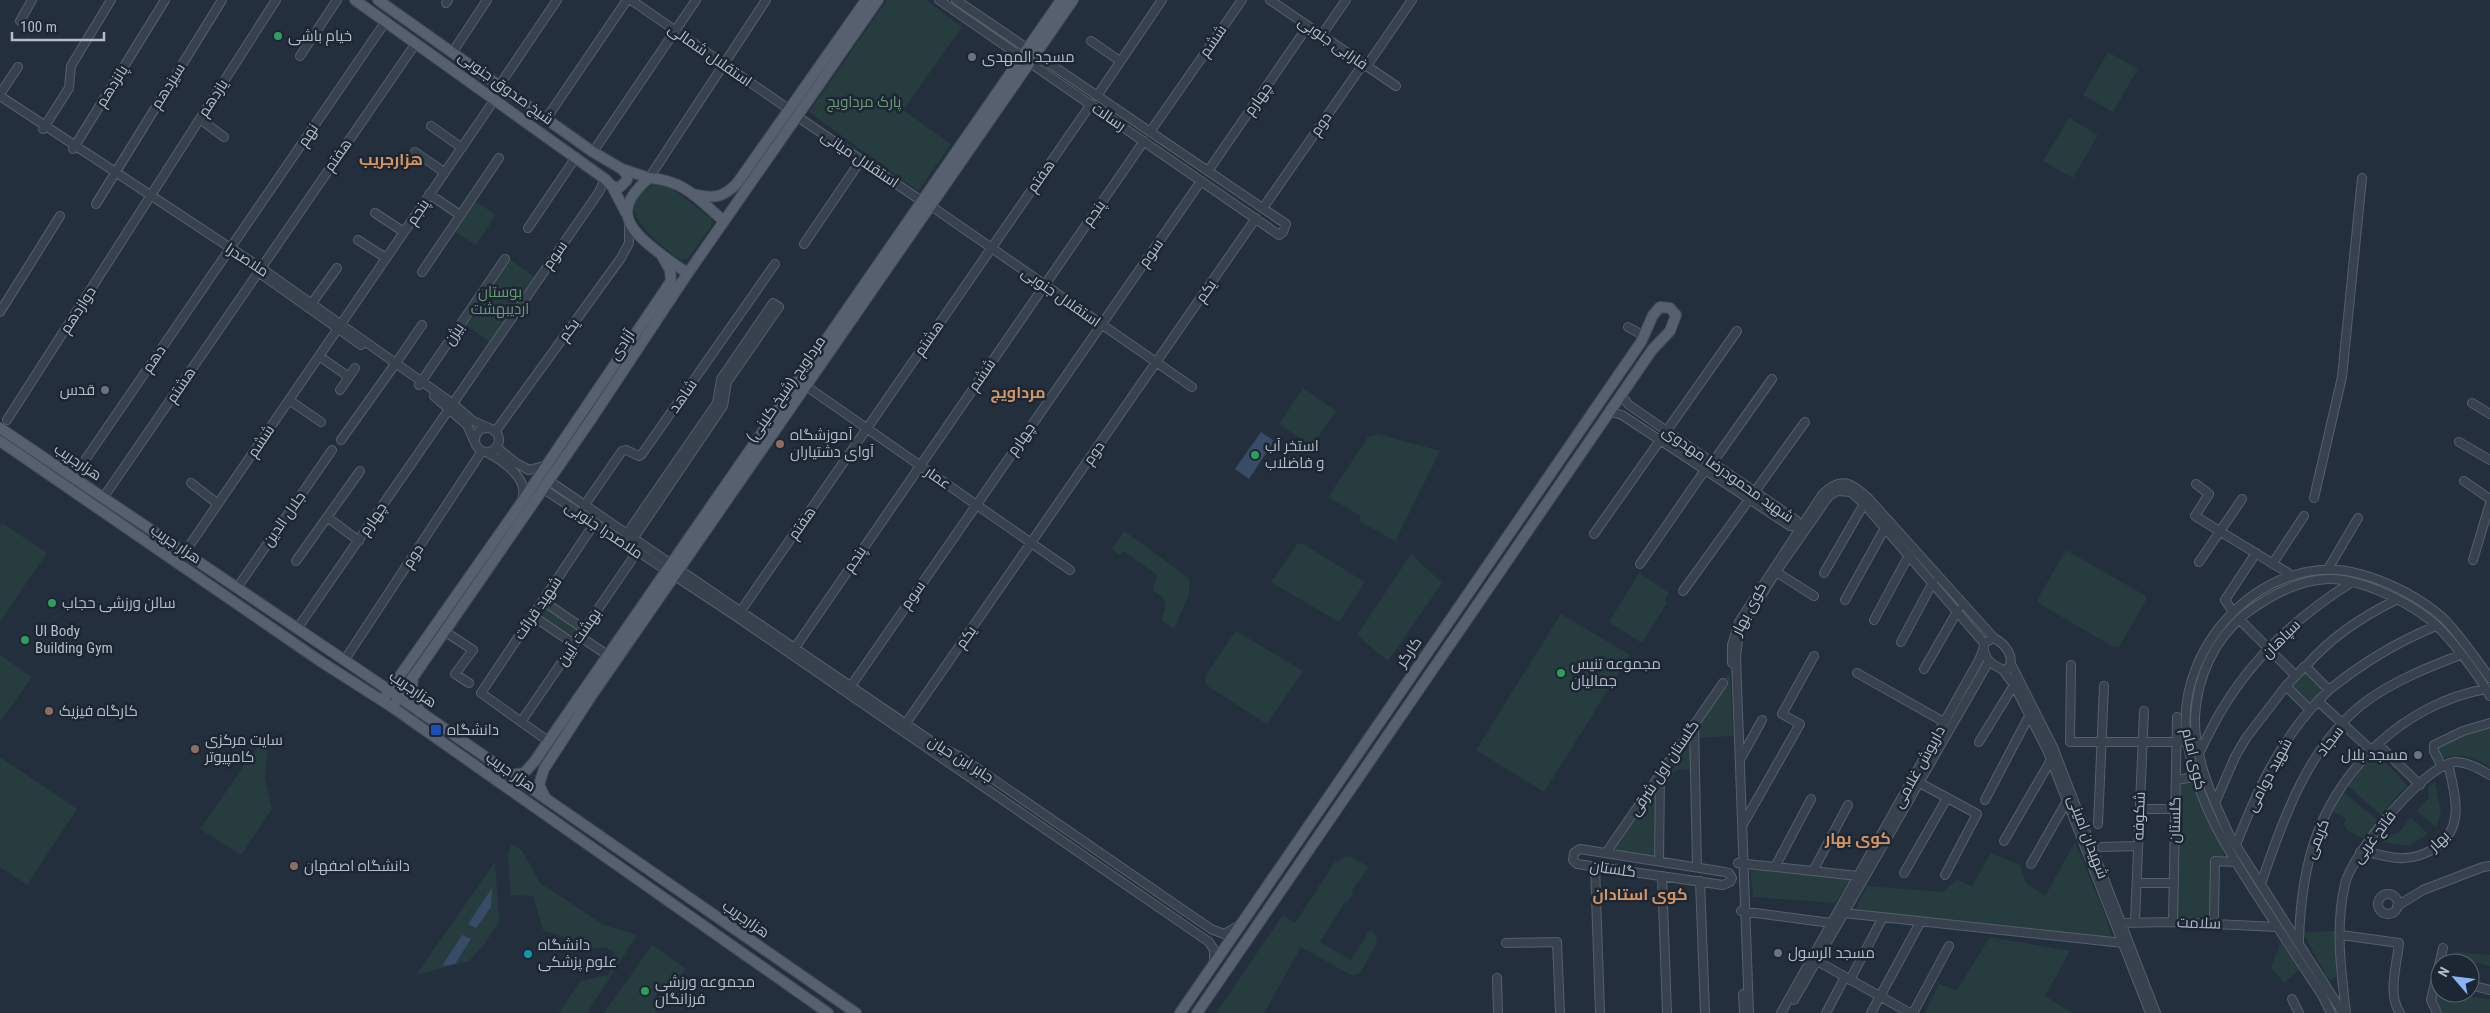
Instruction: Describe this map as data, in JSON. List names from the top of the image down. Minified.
{"streets":{"main road":["شیخ صدوق جنوبی","آزادی","مرداویج (شیخ کلینی)","هزارجریب","هزار جریب","کارگر"],"street":["ششم","فارابی جنوبی","استقلال شمالی","پانزدهم","سیزدهم","یازدهم","چهارم","رسالت","دوم","نهم","هفتم","استقلال میانی","پنجم","سوم","ملاصدرا","یکم","استقلال جنوبی","دوازدهم","بیژن","هشتم","دهم","شاهد","شهید محمودرضا مهدوی","عمار","جلال الدین","ملاصدرا جنوبی","شهید قرائت","کوی بهار","بهشت آیین","سپاهان","سجاد","جابر ابن حیان","کوی امام","داریوش غلامی","گلستان اول شرقی","شهید دوامی","شکوفه","گلستان","شهیدان امینی","فاتح غربی","کریمی","بهار","سلامت"]},"crossings":[["ششم","رسالت"],["ششم","پنجم"],["ششم","ملاصدرا"],["ششم","استقلال جنوبی"],["ششم","هزارجریب"],["ششم","عمار"],["فارابی جنوبی","چهارم"],["فارابی جنوبی","دوم"],["استقلال شمالی","استقلال میانی"],["استقلال شمالی","آزادی"],["پانزدهم","ملاصدرا"],["سیزدهم","ملاصدرا"],["شیخ صدوق جنوبی","نهم"],["شیخ صدوق جنوبی","هفتم"],["شیخ صدوق جنوبی","پنجم"],["شیخ صدوق جنوبی","سوم"],["شیخ صدوق جنوبی","یکم"],["شیخ صدوق جنوبی","آزادی"],["یازدهم","ملاصدرا"],["یازدهم","دوازدهم"],["چهارم","رسالت"],["چهارم","سوم"],["چهارم","ملاصدرا"],["چهارم","استقلال جنوبی"],["چهارم","هزارجریب"],["چهارم","عمار"],["رسالت","دوم"],["رسالت","هفتم"],["رسالت","پنجم"],["رسالت","سوم"],["رسالت","یکم"],["رسالت","مرداویج (شیخ کلینی)"],["دوم","ملاصدرا"],["دوم","یکم"],["دوم","استقلال جنوبی"],["دوم","هزارجریب"],["دوم","عمار"],["نهم","ملاصدرا"],["نهم","دهم"],["هفتم","ملاصدرا"],["هفتم","استقلال جنوبی"],["هفتم","هشتم"],["هفتم","عمار"],["هفتم","جابر ابن حیان"],["استقلال میانی","استقلال جنوبی"],["استقلال میانی","آزادی"],["استقلال میانی","مرداویج (شیخ کلینی)"],["پنجم","ملاصدرا"],["پنجم","استقلال جنوبی"],["پنجم","عمار"],["پنجم","جابر ابن حیان"],["سوم","ملاصدرا"],["سوم","استقلال جنوبی"],["سوم","عمار"],["سوم","جابر ابن حیان"],["ملاصدرا","یکم"],["ملاصدرا","دوازدهم"],["ملاصدرا","بیژن"],["ملاصدرا","هشتم"],["ملاصدرا","دهم"],["یکم","استقلال جنوبی"],["یکم","آزادی"],["یکم","عمار"],["یکم","جابر ابن حیان"],["استقلال جنوبی","هشتم"],["استقلال جنوبی","مرداویج (شیخ کلینی)"],["دوازدهم","هزارجریب"],["هشتم","هزارجریب"],["هشتم","عمار"],["آزادی","هزارجریب"],["آزادی","ملاصدرا جنوبی"],["آزادی","هزار جریب"],["مرداویج (شیخ کلینی)","هزارجریب"],["مرداویج (شیخ کلینی)","عمار"],["مرداویج (شیخ کلینی)","ملاصدرا جنوبی"],["مرداویج (شیخ کلینی)","جابر ابن حیان"],["شاهد","ملاصدرا جنوبی"],["هزارجریب","جلال الدین"],["شهید محمودرضا مهدوی","کوی بهار"],["شهید محمودرضا مهدوی","کارگر"],["ملاصدرا جنوبی","شهید قرائت"],["ملاصدرا جنوبی","بهشت آیین"],["ملاصدرا جنوبی","جابر ابن حیان"],["شهید قرائت","بهشت آیین"],["کوی بهار","داریوش غلامی"],["کوی بهار","شهیدان امینی"],["سپاهان","کوی امام"],["سجاد","کوی امام"],["کوی امام","شهید دوامی"],["کوی امام","فاتح غربی"],["کوی امام","کریمی"],["کوی امام","سلامت"],["گلستان اول شرقی","گلستان"],["شکوفه","سلامت"],["گلستان","سلامت"],["شهیدان امینی","سلامت"],["فاتح غربی","بهار"]],"districts":["هزارجریب","مرداویج","کوی بهار","کوی استادان"],"parks":["پارک مرداویج","بوستان اردیبهشت"],"places":{"other":["خیام باشی","مسجد المهدی","قدس","آموزشگاه آوای دشتیاران","استخر آب و فاضلاب","سالن ورزشی حجاب","UI Body Building Gym","مجموعه تنیس جمالیان","کارگاه فیزیک","سايت مرکزي کامپيوتر","مسجد بلال","دانشگاه اصفهان","مسجد الرسول","دانشگاه علوم پزشکی","مجموعه ورزشی فرزانگان"],"transit":["دانشگاه"]},"scale_bar":"100 m","north":"top left"}
